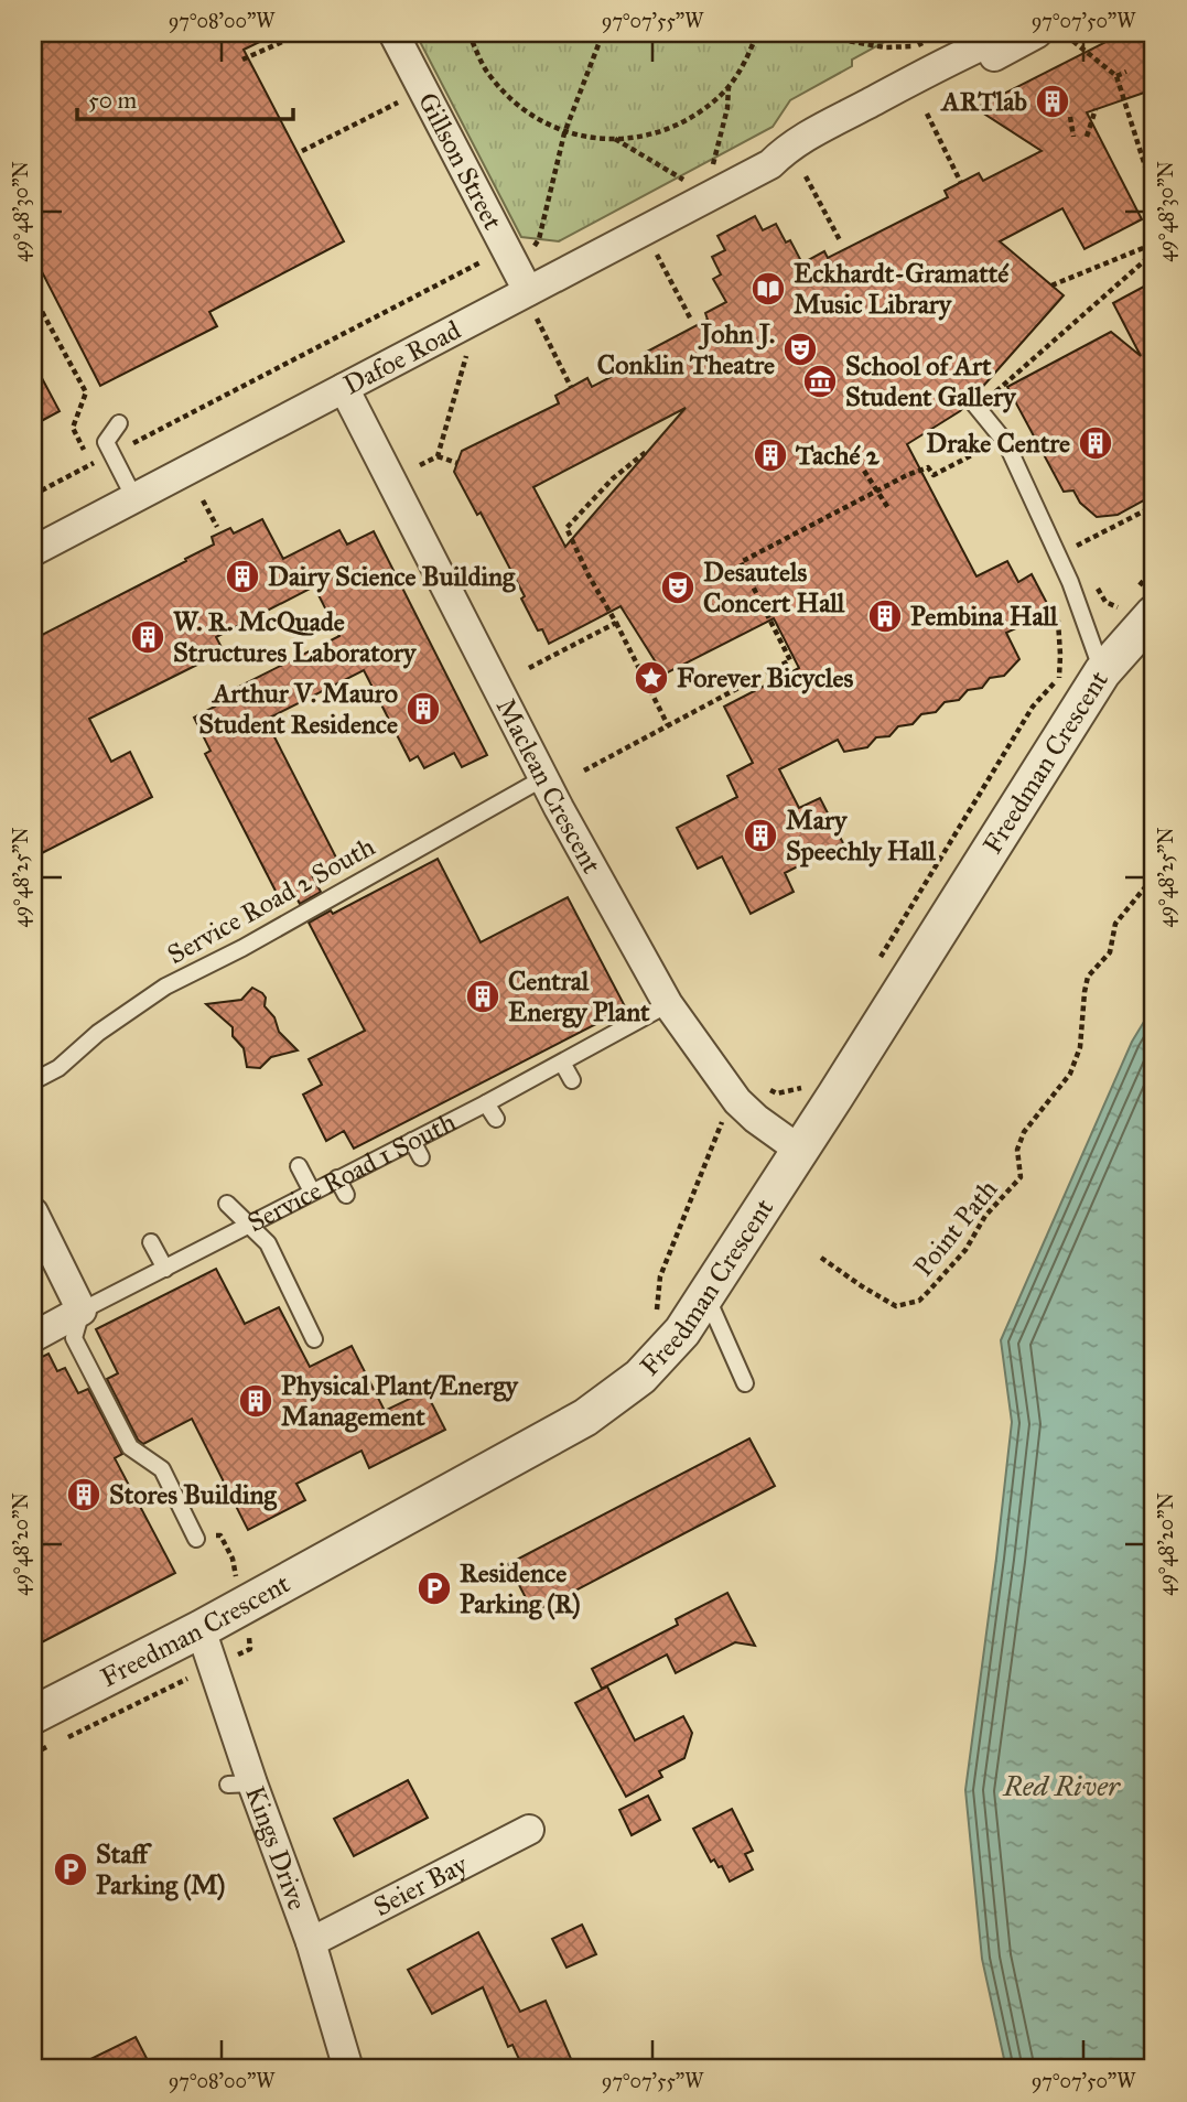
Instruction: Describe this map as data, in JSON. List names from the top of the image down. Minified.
{"streets":{"street":["Gillson Street","Dafoe Road","Freedman Crescent","Maclean Crescent","Service Road 1 South","Kings Drive","Seier Bay"],"lane":["Service Road 2 South"],"path":["Point Path"]},"crossings":[["Gillson Street","Dafoe Road"],["Dafoe Road","Maclean Crescent"],["Freedman Crescent","Maclean Crescent"],["Freedman Crescent","Kings Drive"],["Maclean Crescent","Service Road 2 South"],["Maclean Crescent","Service Road 1 South"],["Kings Drive","Seier Bay"]],"water":["Red River"],"places":{"building":["ARTlab","Drake Centre","Taché 2","Dairy Science Building","Pembina Hall","W. R. McQuade Structures Laboratory","Arthur V. Mauro Student Residence","Mary Speechly Hall","Central Energy Plant","Physical Plant/Energy Management","Stores Building"],"library":["Eckhardt-Gramatté Music Library"],"theatre":["John J. Conklin Theatre","Desautels Concert Hall"],"museum":["School of Art Student Gallery"],"place":["Forever Bicycles"],"parking":["Residence Parking (R)","Staff Parking (M)"]},"scale_bar":"50 m","coordinates":["97°08'00\"W","97°07'55\"W","97°07'50\"W","49°48'30\"N","49°48'25\"N","49°48'20\"N"]}
